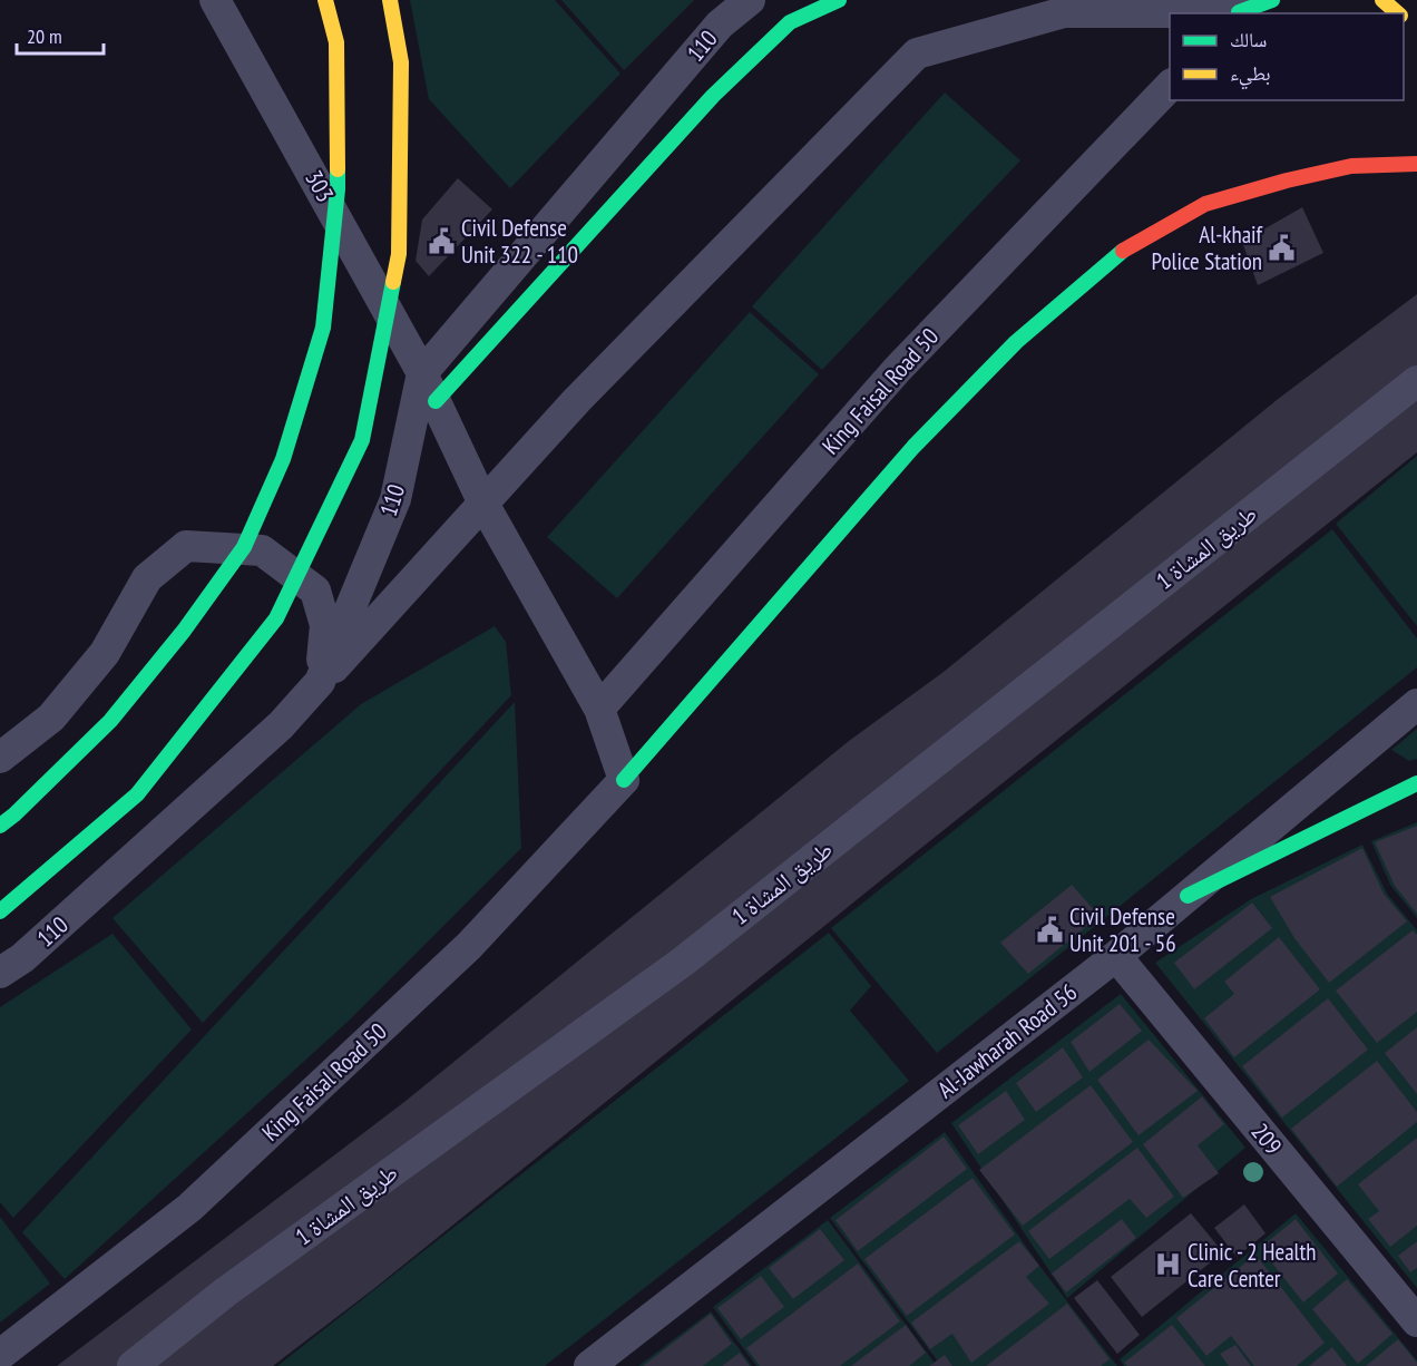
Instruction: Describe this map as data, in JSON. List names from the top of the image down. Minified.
{"streets":{"street":["110","303","King Faisal Road 50","طريق المشاة 1","Al-Jawharah Road 56","209"]},"crossings":[["110","303"],["303","King Faisal Road 50"],["Al-Jawharah Road 56","209"]],"places":{"public building":["Civil Defense Unit 322 - 110","Al-khaif Police Station","Civil Defense Unit 201 - 56"],"hospital":["Clinic - 2 Health Care Center"]},"legend":["سالك","بطيء"],"scale_bar":"20 m"}
